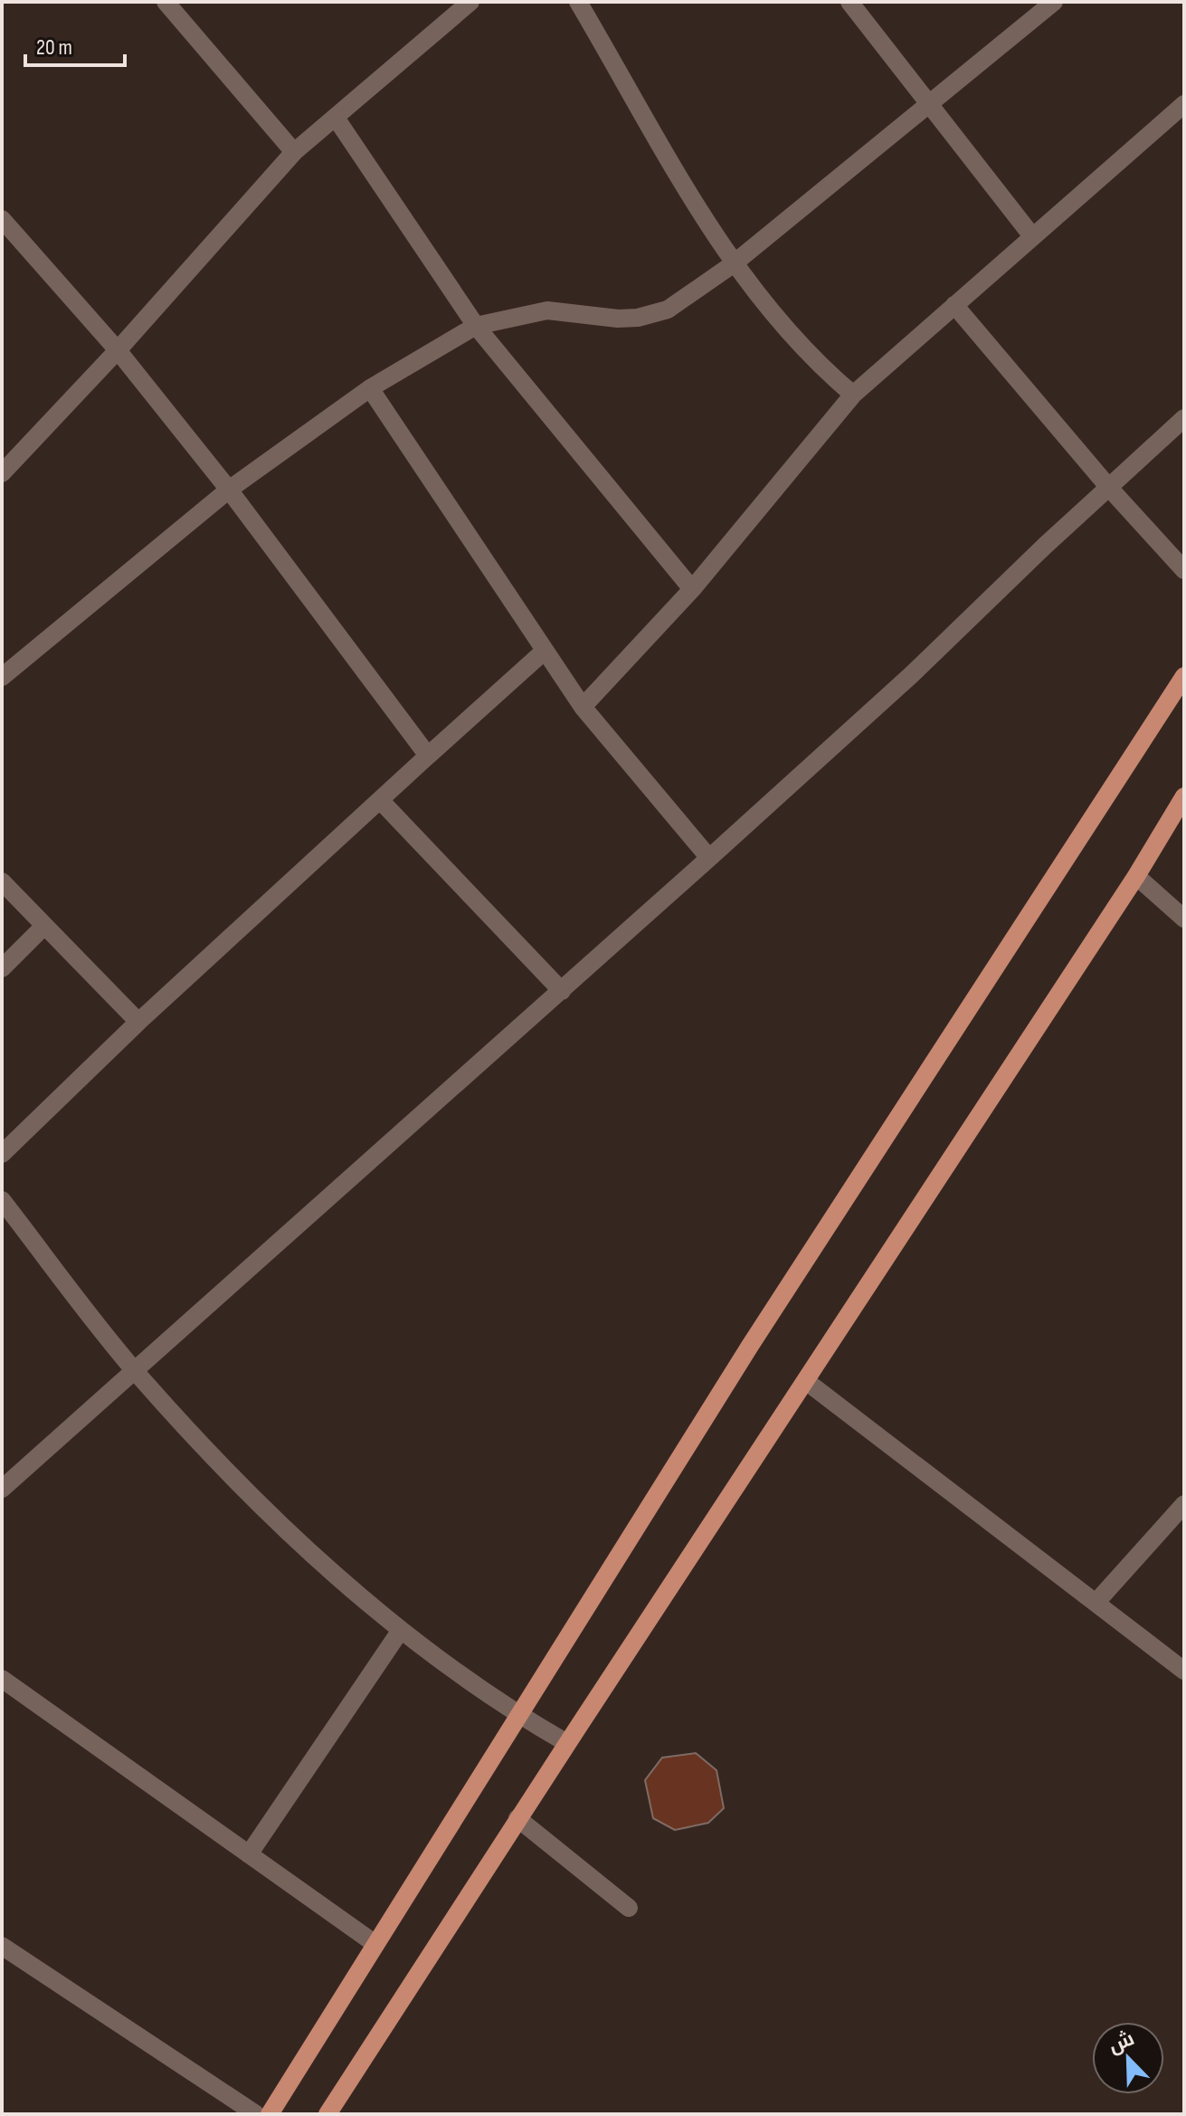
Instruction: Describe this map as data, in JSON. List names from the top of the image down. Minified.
{"scale_bar":"20 m","north":"top left"}
